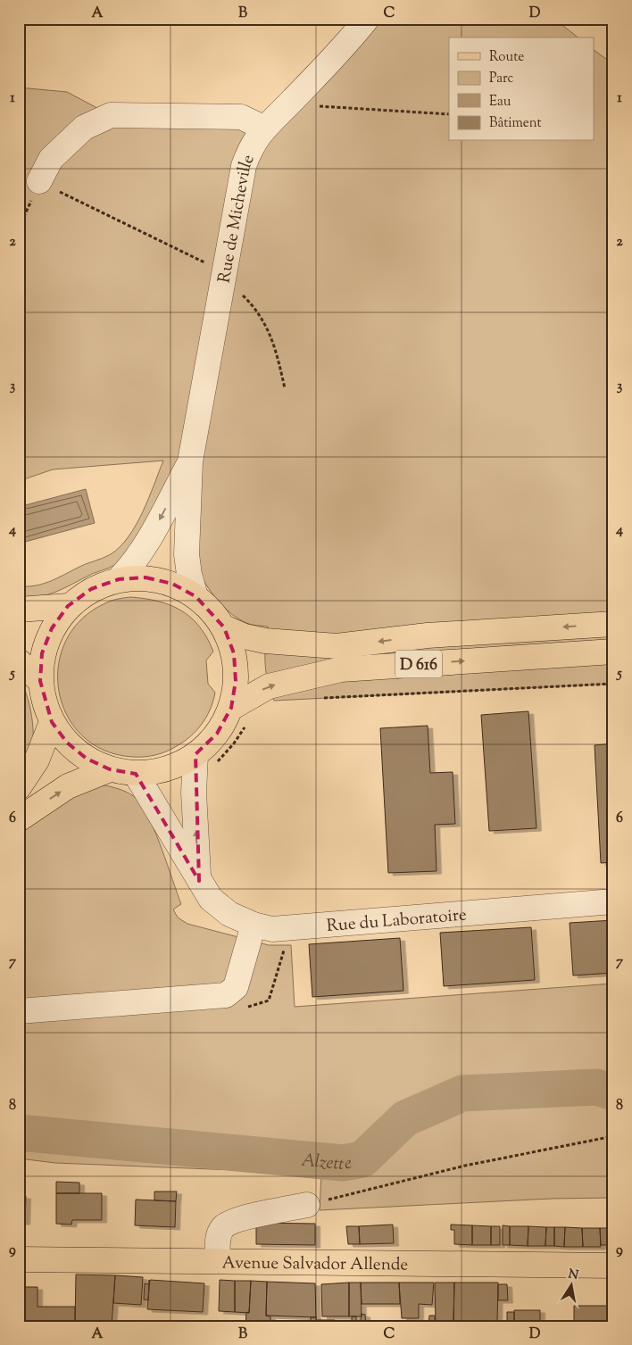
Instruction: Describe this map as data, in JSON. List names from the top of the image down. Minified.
{"streets":{"main road":["D 616","Avenue Salvador Allende"],"street":["Rue de Micheville","Rue du Laboratoire"]},"water":["Alzette"],"legend":["Route","Parc","Eau","Bâtiment"],"north":"top","grid":{"columns":["A","B","C","D"],"rows":["1","2","3","4","5","6","7","8","9"]}}
